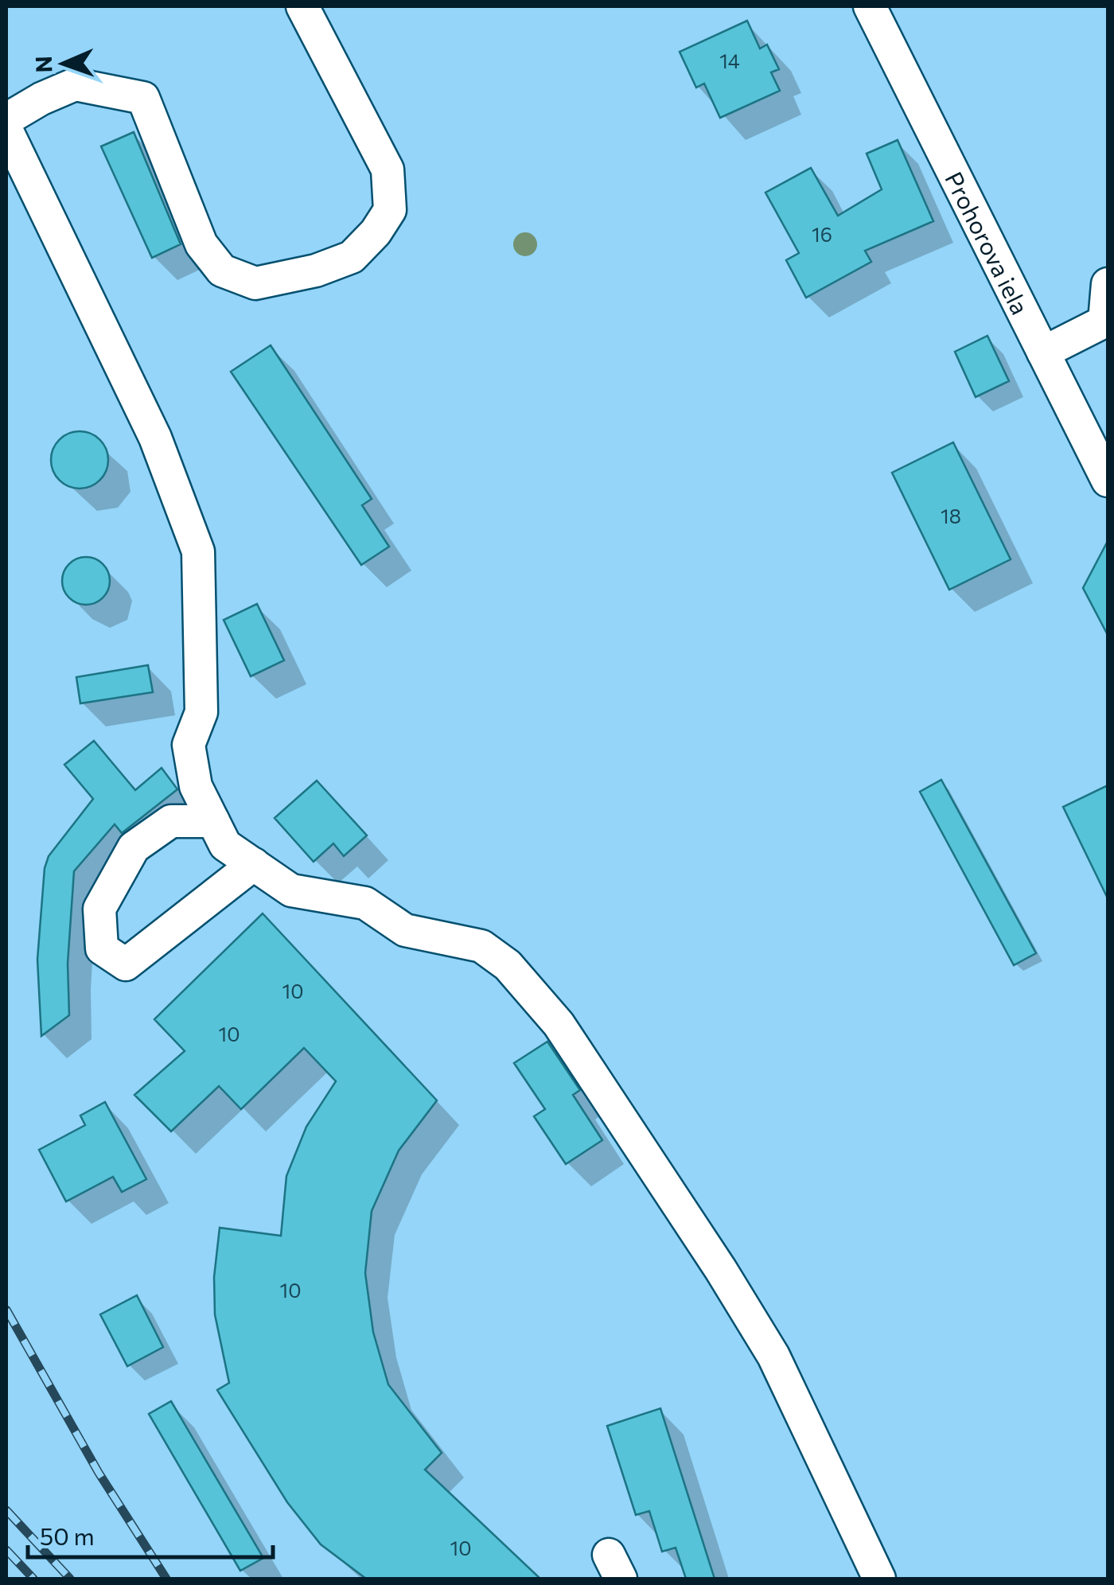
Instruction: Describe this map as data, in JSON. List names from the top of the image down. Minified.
{"streets":{"street":["Prohorova iela"]},"house_numbers":["14","16","18","10","10","10","10"],"scale_bar":"50 m","north":"left"}
